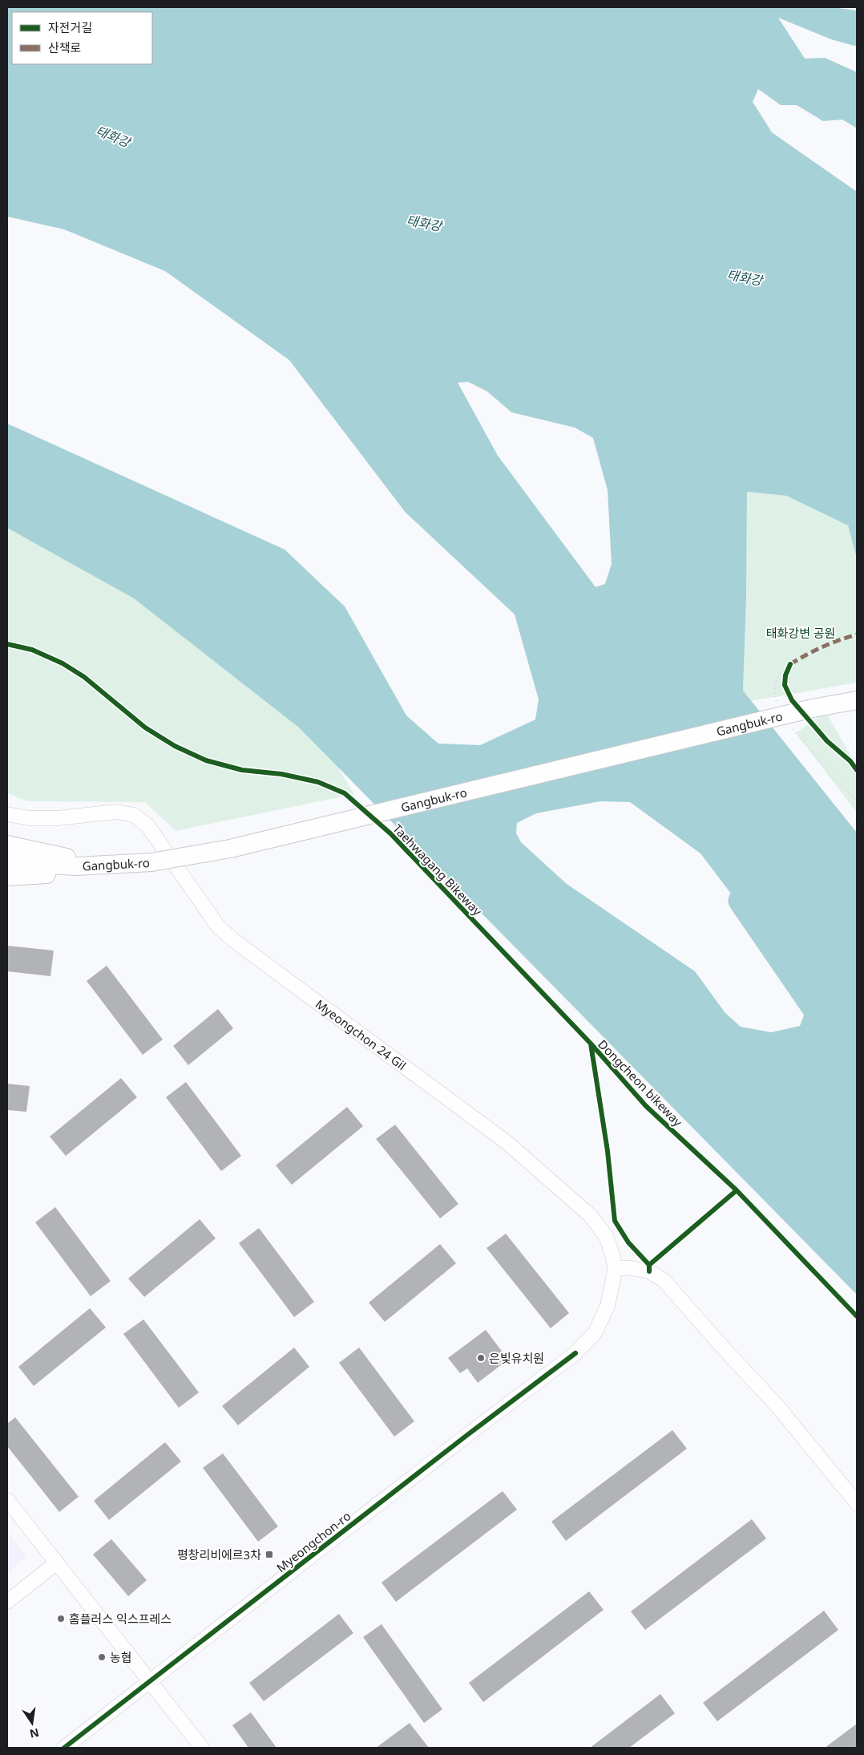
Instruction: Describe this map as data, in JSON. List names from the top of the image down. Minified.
{"streets":{"main road":["Gangbuk-ro"],"street":["Myeongchon 24 Gil","Myeongchon-ro"],"cycle path":["Taehwagang Bikeway","Dongcheon bikeway"]},"crossings":[["Myeongchon 24 Gil","Myeongchon-ro"]],"water":["태화강"],"parks":["태화강변 공원"],"places":{"other":["은빛유치원","홈플러스 익스프레스","농협"],"transit":["평창리비에르3차"]},"legend":["자전거길","산책로"],"north":"bottom"}
